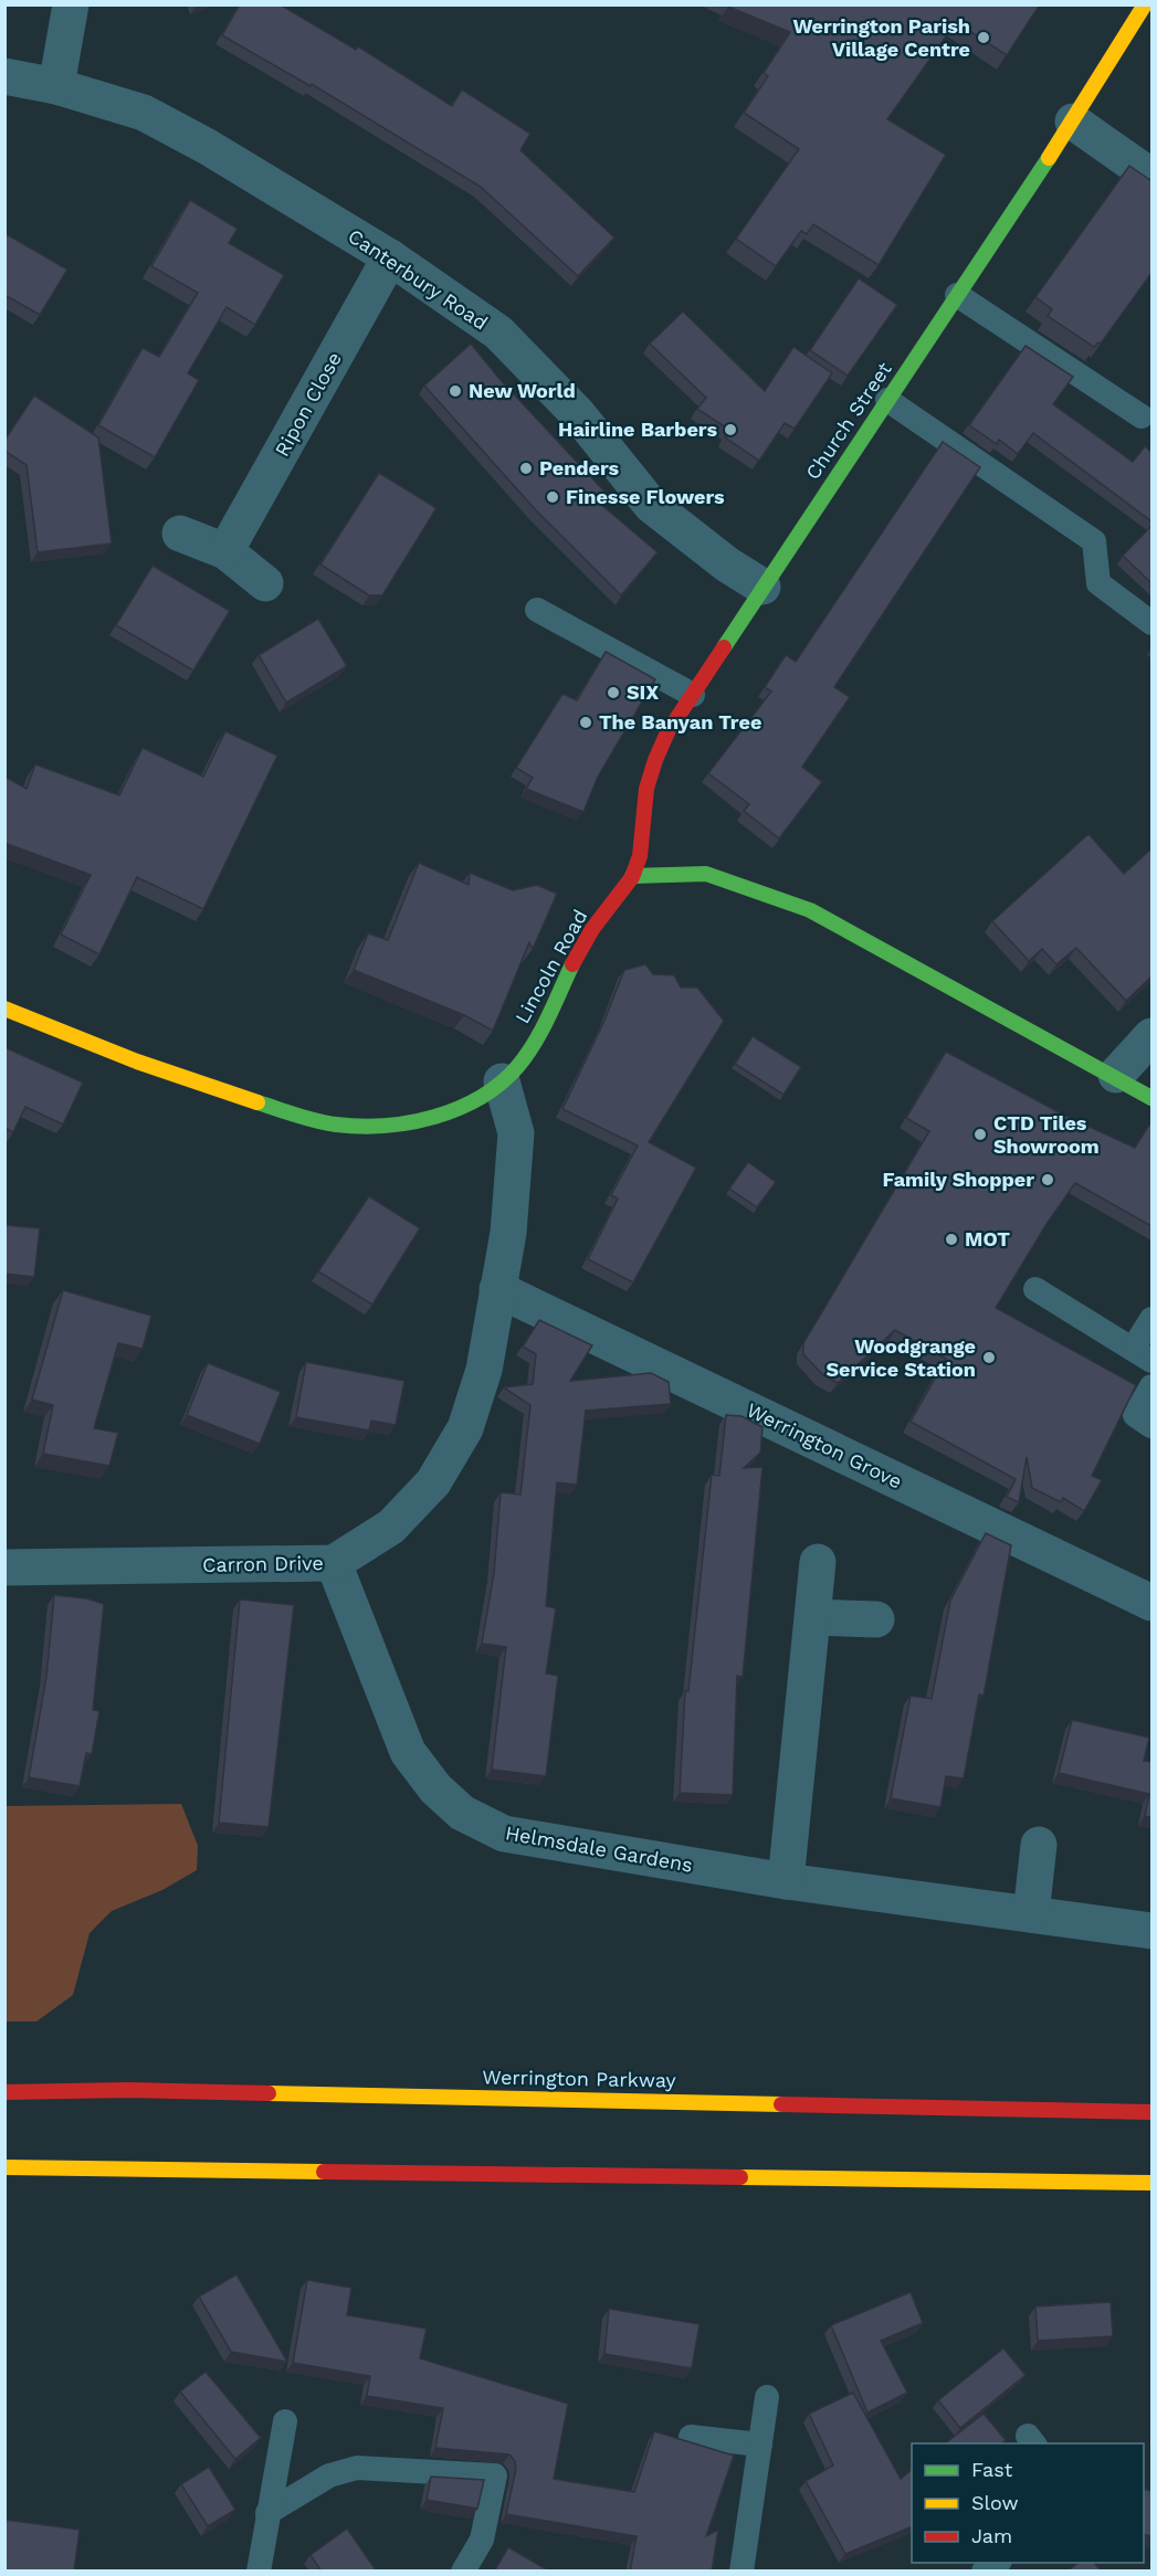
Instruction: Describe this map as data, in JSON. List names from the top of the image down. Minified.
{"streets":{"main road":["Church Street","Lincoln Road","Werrington Parkway"],"street":["Canterbury Road","Ripon Close","Werrington Grove","Carron Drive","Helmsdale Gardens"]},"crossings":[["Canterbury Road","Ripon Close"],["Canterbury Road","Church Street"],["Church Street","Lincoln Road"],["Lincoln Road","Carron Drive"],["Werrington Grove","Carron Drive"],["Carron Drive","Helmsdale Gardens"]],"places":["Werrington Parish Village Centre","New World","Hairline Barbers","Penders","Finesse Flowers","SIX","The Banyan Tree","CTD Tiles Showroom","Family Shopper","MOT","Woodgrange Service Station"],"legend":["Fast","Slow","Jam"]}
